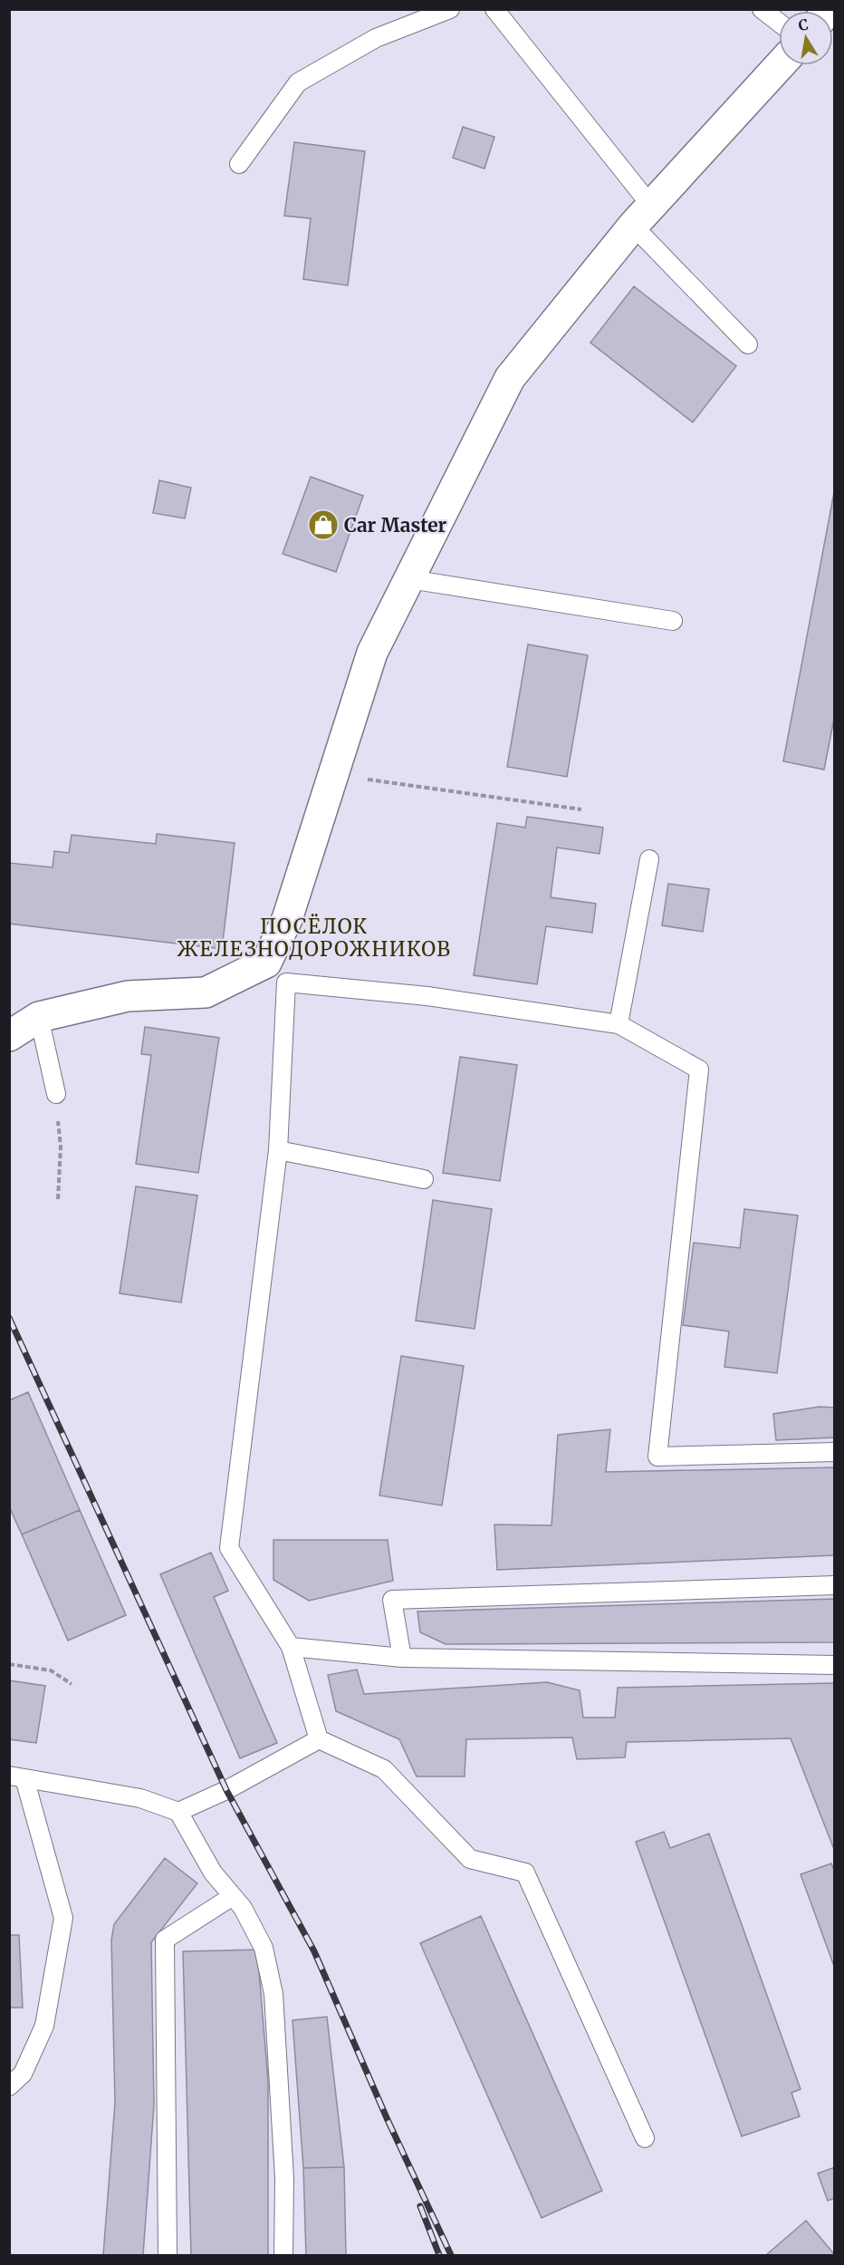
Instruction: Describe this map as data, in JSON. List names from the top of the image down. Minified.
{"districts":["ПОСЁЛОК ЖЕЛЕЗНОДОРОЖНИКОВ"],"places":{"shop":["Car Master"]},"north":"top"}
